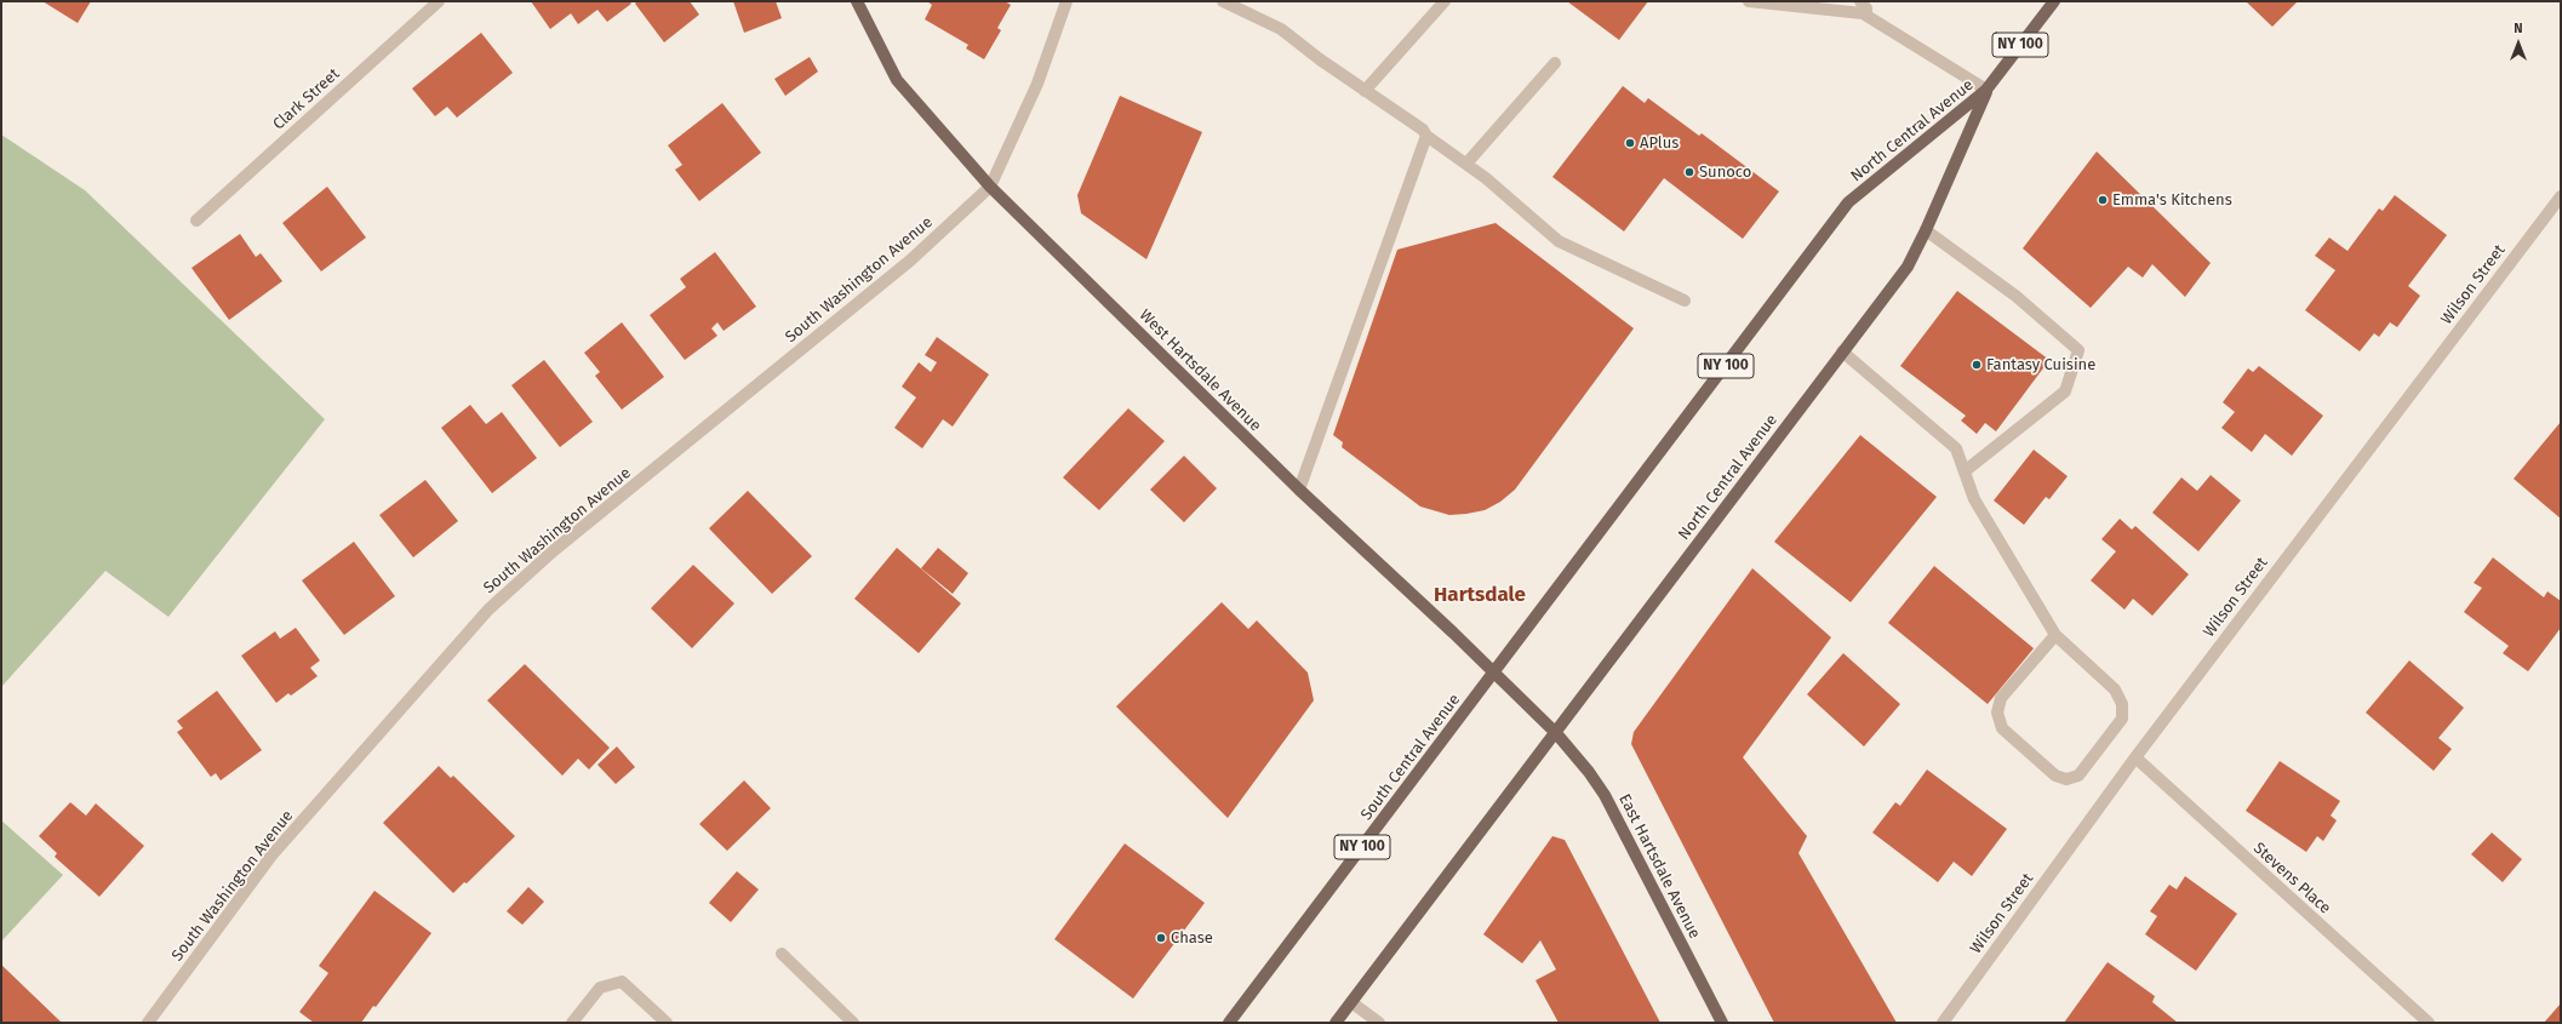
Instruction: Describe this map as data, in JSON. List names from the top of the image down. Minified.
{"streets":{"main road":["NY 100","North Central Avenue","West Hartsdale Avenue","South Central Avenue","East Hartsdale Avenue"],"street":["Clark Street","South Washington Avenue","Wilson Street","Stevens Place"]},"crossings":[["NY 100","North Central Avenue"],["NY 100","West Hartsdale Avenue"],["NY 100","East Hartsdale Avenue"],["North Central Avenue","West Hartsdale Avenue"],["North Central Avenue","South Central Avenue"],["North Central Avenue","East Hartsdale Avenue"],["South Washington Avenue","West Hartsdale Avenue"],["Wilson Street","Stevens Place"],["West Hartsdale Avenue","South Central Avenue"],["West Hartsdale Avenue","East Hartsdale Avenue"]],"districts":["Hartsdale"],"places":["APlus","Sunoco","Emma's Kitchens","Fantasy Cuisine","Chase"],"north":"top"}
